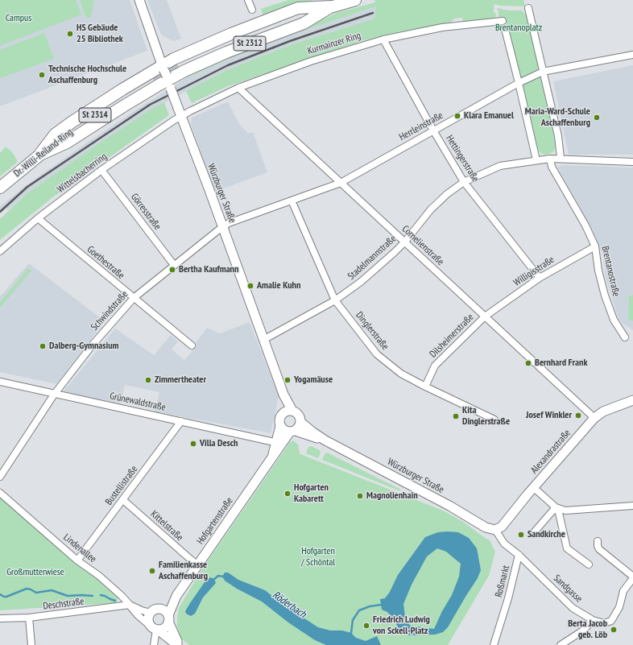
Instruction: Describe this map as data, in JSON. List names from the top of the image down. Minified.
{"streets":{"highway":["St 2312","St 2314","Dr.-Willi-Reiland-Ring"],"main road":["Würzburger Straße","Alexandrastraße","Hofgartenstraße"],"street":["Kurmainzer Ring","Herrleinstraße","Hettingerstraße","Wittelsbacherring","Görresstraße","Cornelienstraße","Stadelmannstraße","Goethestraße","Willigisstraße","Brentanostraße","Schwindstraße","Dinglerstraße","Dilsheimerstraße","Grünewaldstraße","Bustellistraße","Kittelstraße","Lindenallee","Roßmarkt","Sandgasse","Deschstraße"]},"crossings":[["St 2312","Dr.-Willi-Reiland-Ring"],["St 2312","Würzburger Straße"],["Kurmainzer Ring","Hettingerstraße"],["Kurmainzer Ring","Wittelsbacherring"],["Kurmainzer Ring","Würzburger Straße"],["Kurmainzer Ring","Cornelienstraße"],["Herrleinstraße","Hettingerstraße"],["Herrleinstraße","Würzburger Straße"],["Herrleinstraße","Cornelienstraße"],["Herrleinstraße","Schwindstraße"],["Herrleinstraße","Dinglerstraße"],["Hettingerstraße","Stadelmannstraße"],["Hettingerstraße","Willigisstraße"],["Wittelsbacherring","Würzburger Straße"],["Wittelsbacherring","Görresstraße"],["Wittelsbacherring","Goethestraße"],["Würzburger Straße","Stadelmannstraße"],["Würzburger Straße","Schwindstraße"],["Würzburger Straße","Alexandrastraße"],["Würzburger Straße","Hofgartenstraße"],["Würzburger Straße","Roßmarkt"],["Görresstraße","Schwindstraße"],["Cornelienstraße","Stadelmannstraße"],["Cornelienstraße","Willigisstraße"],["Cornelienstraße","Dilsheimerstraße"],["Cornelienstraße","Alexandrastraße"],["Stadelmannstraße","Brentanostraße"],["Stadelmannstraße","Dinglerstraße"],["Goethestraße","Schwindstraße"],["Willigisstraße","Brentanostraße"],["Willigisstraße","Dilsheimerstraße"],["Schwindstraße","Grünewaldstraße"],["Dinglerstraße","Dilsheimerstraße"],["Grünewaldstraße","Bustellistraße"],["Alexandrastraße","Roßmarkt"],["Bustellistraße","Kittelstraße"],["Bustellistraße","Lindenallee"],["Hofgartenstraße","Kittelstraße"],["Hofgartenstraße","Lindenallee"],["Lindenallee","Deschstraße"],["Roßmarkt","Sandgasse"]],"water":["Röderbach"],"parks":["Campus","Brentanoplatz","Hofgarten / Schöntal","Großmutterwiese"],"places":["HS Gebäude 25 Bibliothek","Technische Hochschule Aschaffenburg","Klara Emanuel","Maria-Ward-Schule Aschaffenburg","Bertha Kaufmann","Amalie Kuhn","Dalberg-Gymnasium","Bernhard Frank","Zimmertheater","Yogamäuse","Josef Winkler","Kita Dinglerstraße","Villa Desch","Hofgarten Kabarett","Magnolienhain","Sandkirche","Familienkasse Aschaffenburg","Friedrich Ludwig von Sckell-Platz","Berta Jacob geb. Löb"]}
